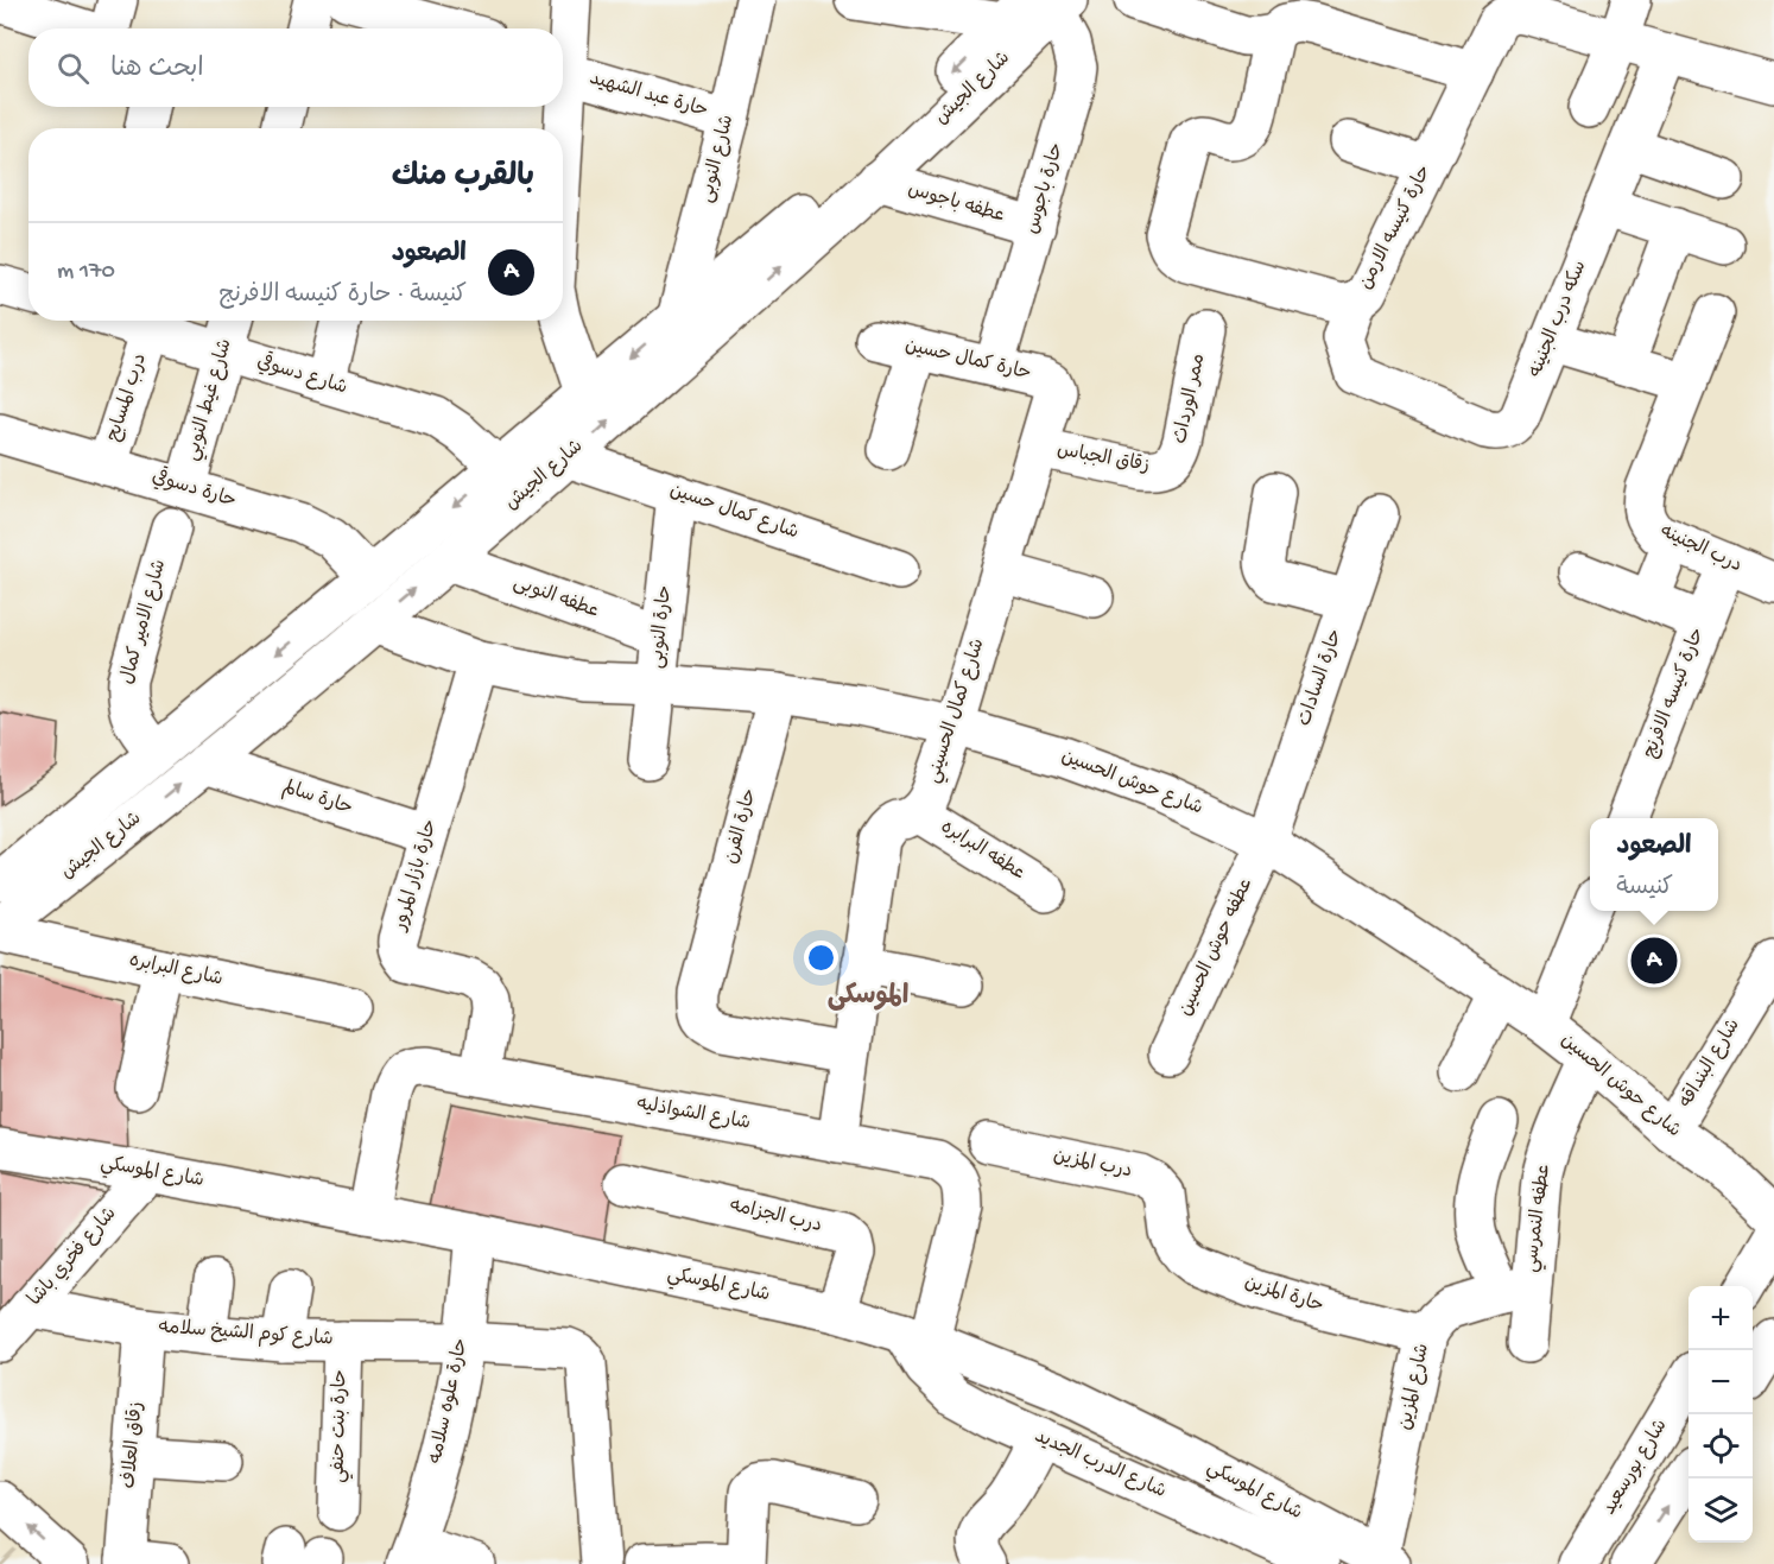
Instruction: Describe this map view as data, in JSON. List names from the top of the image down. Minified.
{"streets":{"street":["شارع الجيش","حارة عبد الشهيد","شارع النوبى","حارة باجوس","عطفه باجوس","حارة كنيسه الارمن","سكه درب الجنينه","حارة كمال حسين","شارع دسوقي","درب المسابح","ممر الورداث","شارع غيط النوبي","زقاق الجباس","حارة دسوقي","شارع كمال حسين","درب الجنينه","عطفه النوبى","شارع الامير كمال","حارة النوبى","حارة السادات","حارة كنيسه الافرنج","شارع كمال الحسيني","شارع حوش الحسين","حارة سالم","حارة الفرن","عطفه البرابره","حارة بازار المرور","عطفه حوش الحسين","شارع البرابره","شارع البنداقه","شارع الشواذليه","درب المزين","شارع الموسكي","درب الجزامه","عطفه النمرسي","شارع فخري باشا","حارة المزين","شارع كوم الشيخ سلامه","شارع المزين","حارة علوه سلامه","حارة بنت حنفي","زقاق العلاف","شارع الدرب الجديد","شارع بورسعيد"]},"crossings":[["شارع الجيش","شارع النوبى"],["شارع الجيش","حارة باجوس"],["شارع الجيش","عطفه باجوس"],["شارع الجيش","شارع دسوقي"],["شارع الجيش","حارة دسوقي"],["شارع الجيش","شارع كمال حسين"],["شارع الجيش","عطفه النوبى"],["شارع الجيش","شارع الامير كمال"],["شارع الجيش","شارع حوش الحسين"],["شارع الجيش","حارة سالم"],["حارة عبد الشهيد","شارع النوبى"],["حارة باجوس","عطفه باجوس"],["حارة باجوس","حارة كمال حسين"],["حارة كنيسه الارمن","سكه درب الجنينه"],["حارة كمال حسين","شارع كمال الحسيني"],["شارع دسوقي","درب المسابح"],["شارع دسوقي","شارع غيط النوبي"],["درب المسابح","حارة دسوقي"],["ممر الورداث","زقاق الجباس"],["شارع غيط النوبي","حارة دسوقي"],["زقاق الجباس","شارع كمال الحسيني"],["شارع كمال حسين","حارة النوبى"],["درب الجنينه","حارة كنيسه الافرنج"],["عطفه النوبى","حارة النوبى"],["حارة النوبى","شارع حوش الحسين"],["حارة السادات","شارع حوش الحسين"],["حارة السادات","عطفه حوش الحسين"],["شارع كمال الحسيني","شارع حوش الحسين"],["شارع كمال الحسيني","عطفه البرابره"],["شارع حوش الحسين","حارة الفرن"],["شارع حوش الحسين","حارة بازار المرور"],["شارع حوش الحسين","عطفه حوش الحسين"],["شارع حوش الحسين","شارع البنداقه"],["شارع حوش الحسين","عطفه النمرسي"],["حارة سالم","حارة بازار المرور"],["حارة بازار المرور","شارع الشواذليه"],["شارع الشواذليه","شارع الموسكي"],["شارع الشواذليه","شارع الدرب الجديد"],["درب المزين","حارة المزين"],["شارع الموسكي","درب الجزامه"],["شارع الموسكي","شارع فخري باشا"],["شارع الموسكي","شارع المزين"],["شارع الموسكي","حارة علوه سلامه"],["شارع الموسكي","شارع الدرب الجديد"],["عطفه النمرسي","شارع المزين"],["شارع فخري باشا","شارع كوم الشيخ سلامه"],["حارة المزين","شارع المزين"],["شارع كوم الشيخ سلامه","حارة علوه سلامه"],["شارع كوم الشيخ سلامه","حارة بنت حنفي"],["شارع كوم الشيخ سلامه","زقاق العلاف"]],"districts":["الموسكى"],"page":{"search":"ابحث هنا","heading":"بالقرب منك","list":[{"mark":"A","name":"الصعود","note":"كنيسة · حارة كنيسه الافرنج","value":"170 m"}],"popup":["الصعود","كنيسة"],"pins":"A","map_buttons":["+","−"]}}
